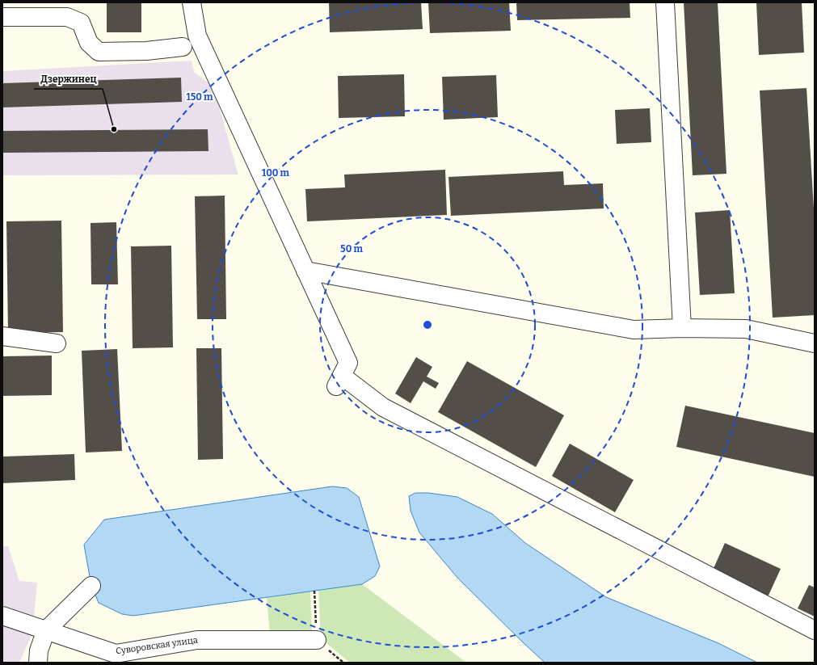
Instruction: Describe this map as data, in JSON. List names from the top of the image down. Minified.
{"streets":{"street":["Суворовская улица"]},"places":["Дзержинец"],"rings":["150 m","100 m","50 m"]}
